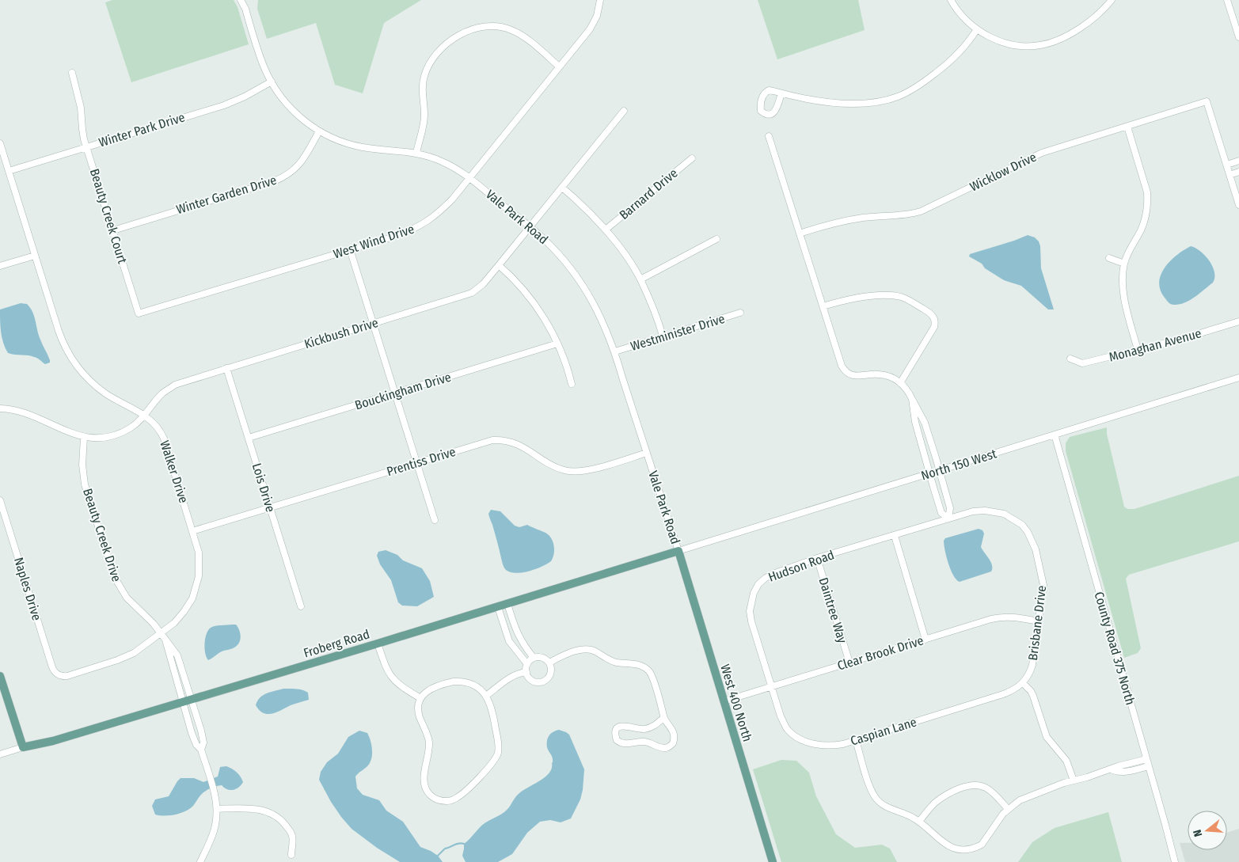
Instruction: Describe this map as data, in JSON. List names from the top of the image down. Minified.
{"streets":{"main road":["Froberg Road","West 400 North"],"street":["Winter Park Drive","Wicklow Drive","Barnard Drive","Winter Garden Drive","Beauty Creek Court","Vale Park Road","West Wind Drive","Westminister Drive","Kickbush Drive","Monaghan Avenue","Bouckingham Drive","Prentiss Drive","North 150 West","Walker Drive","Lois Drive","Beauty Creek Drive","Hudson Road","Naples Drive","Daintree Way","Brisbane Drive","County Road 375 North","Clear Brook Drive","Caspian Lane"]},"crossings":[["Winter Park Drive","Beauty Creek Court"],["Winter Park Drive","Vale Park Road"],["Winter Park Drive","Walker Drive"],["Winter Garden Drive","Beauty Creek Court"],["Winter Garden Drive","Vale Park Road"],["Beauty Creek Court","West Wind Drive"],["Vale Park Road","West Wind Drive"],["Vale Park Road","Westminister Drive"],["Vale Park Road","Kickbush Drive"],["Vale Park Road","Prentiss Drive"],["Vale Park Road","North 150 West"],["Vale Park Road","Froberg Road"],["Vale Park Road","West 400 North"],["Kickbush Drive","Walker Drive"],["Kickbush Drive","Lois Drive"],["Kickbush Drive","Beauty Creek Drive"],["Bouckingham Drive","Lois Drive"],["Prentiss Drive","Walker Drive"],["Prentiss Drive","Lois Drive"],["North 150 West","Froberg Road"],["North 150 West","County Road 375 North"],["North 150 West","West 400 North"],["Walker Drive","Beauty Creek Drive"],["Walker Drive","Naples Drive"],["Beauty Creek Drive","Froberg Road"],["Hudson Road","Daintree Way"],["Hudson Road","Brisbane Drive"],["Hudson Road","Clear Brook Drive"],["Hudson Road","Caspian Lane"],["Daintree Way","Clear Brook Drive"],["Brisbane Drive","Clear Brook Drive"],["Brisbane Drive","Caspian Lane"],["Froberg Road","West 400 North"],["Clear Brook Drive","West 400 North"],["Clear Brook Drive","Caspian Lane"]],"north":"left"}
